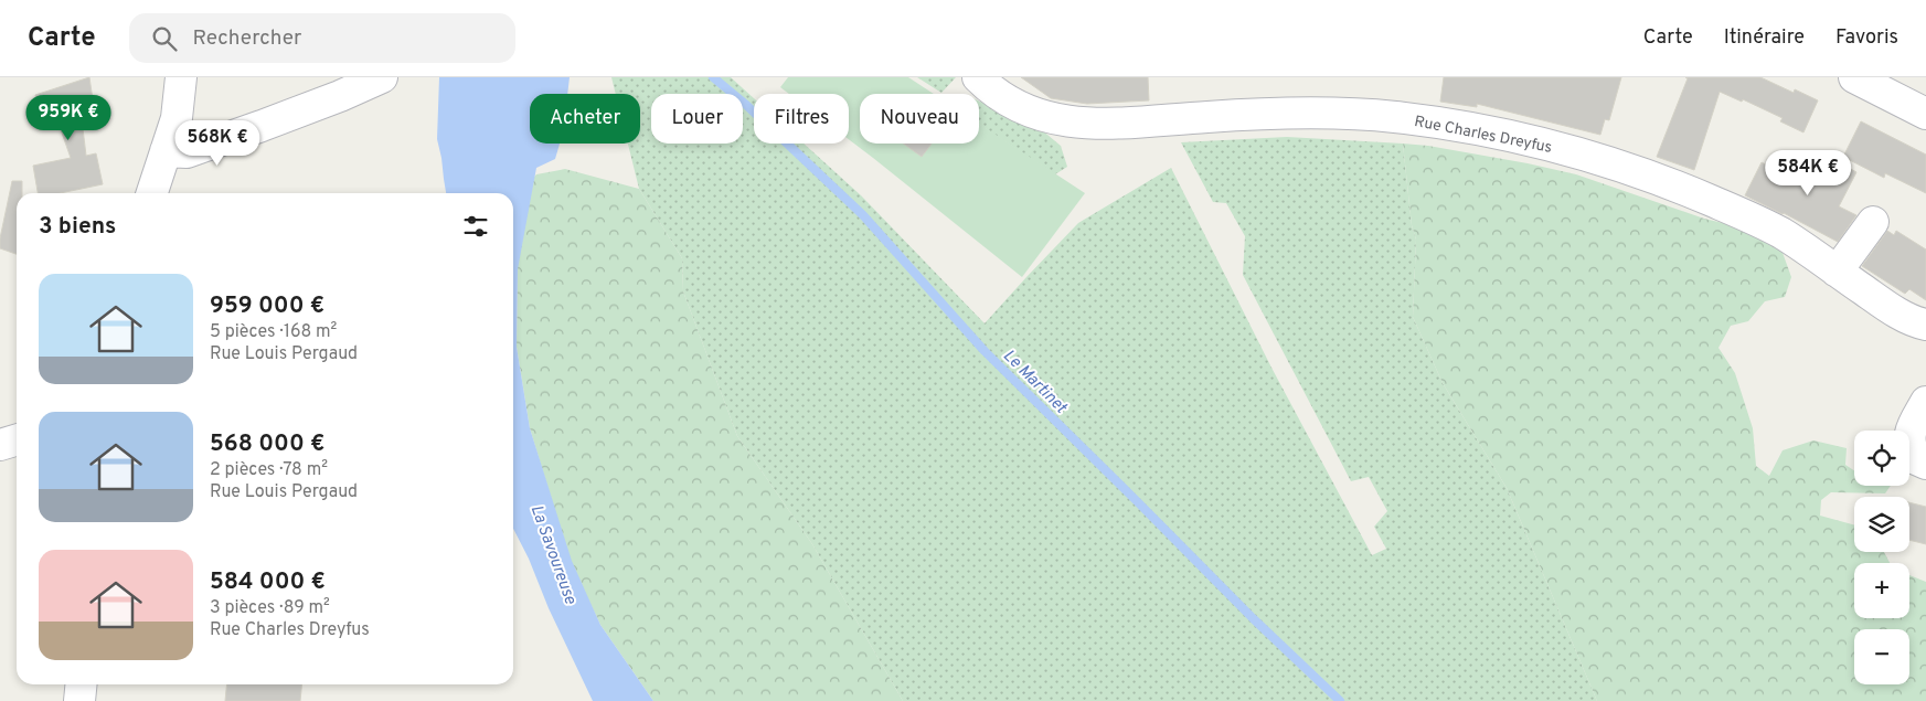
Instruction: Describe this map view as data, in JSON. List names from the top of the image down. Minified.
{"streets":{"street":["Rue Charles Dreyfus"]},"water":["Le Martinet","La Savoureuse"],"page":{"header":"Carte","search":"Rechercher","nav":["Carte","Itinéraire","Favoris"],"chip":["Acheter","Louer","Filtres","Nouveau"],"price":["959K €","568K €","584K €"],"heading":"3 biens","list":[{"name":"959 000 €","note":"5 pièces · 168 m² · Rue Louis Pergaud"},{"name":"568 000 €","note":"2 pièces · 78 m² · Rue Louis Pergaud"},{"name":"584 000 €","note":"3 pièces · 89 m² · Rue Charles Dreyfus"}],"map_buttons":["+","−"]}}
